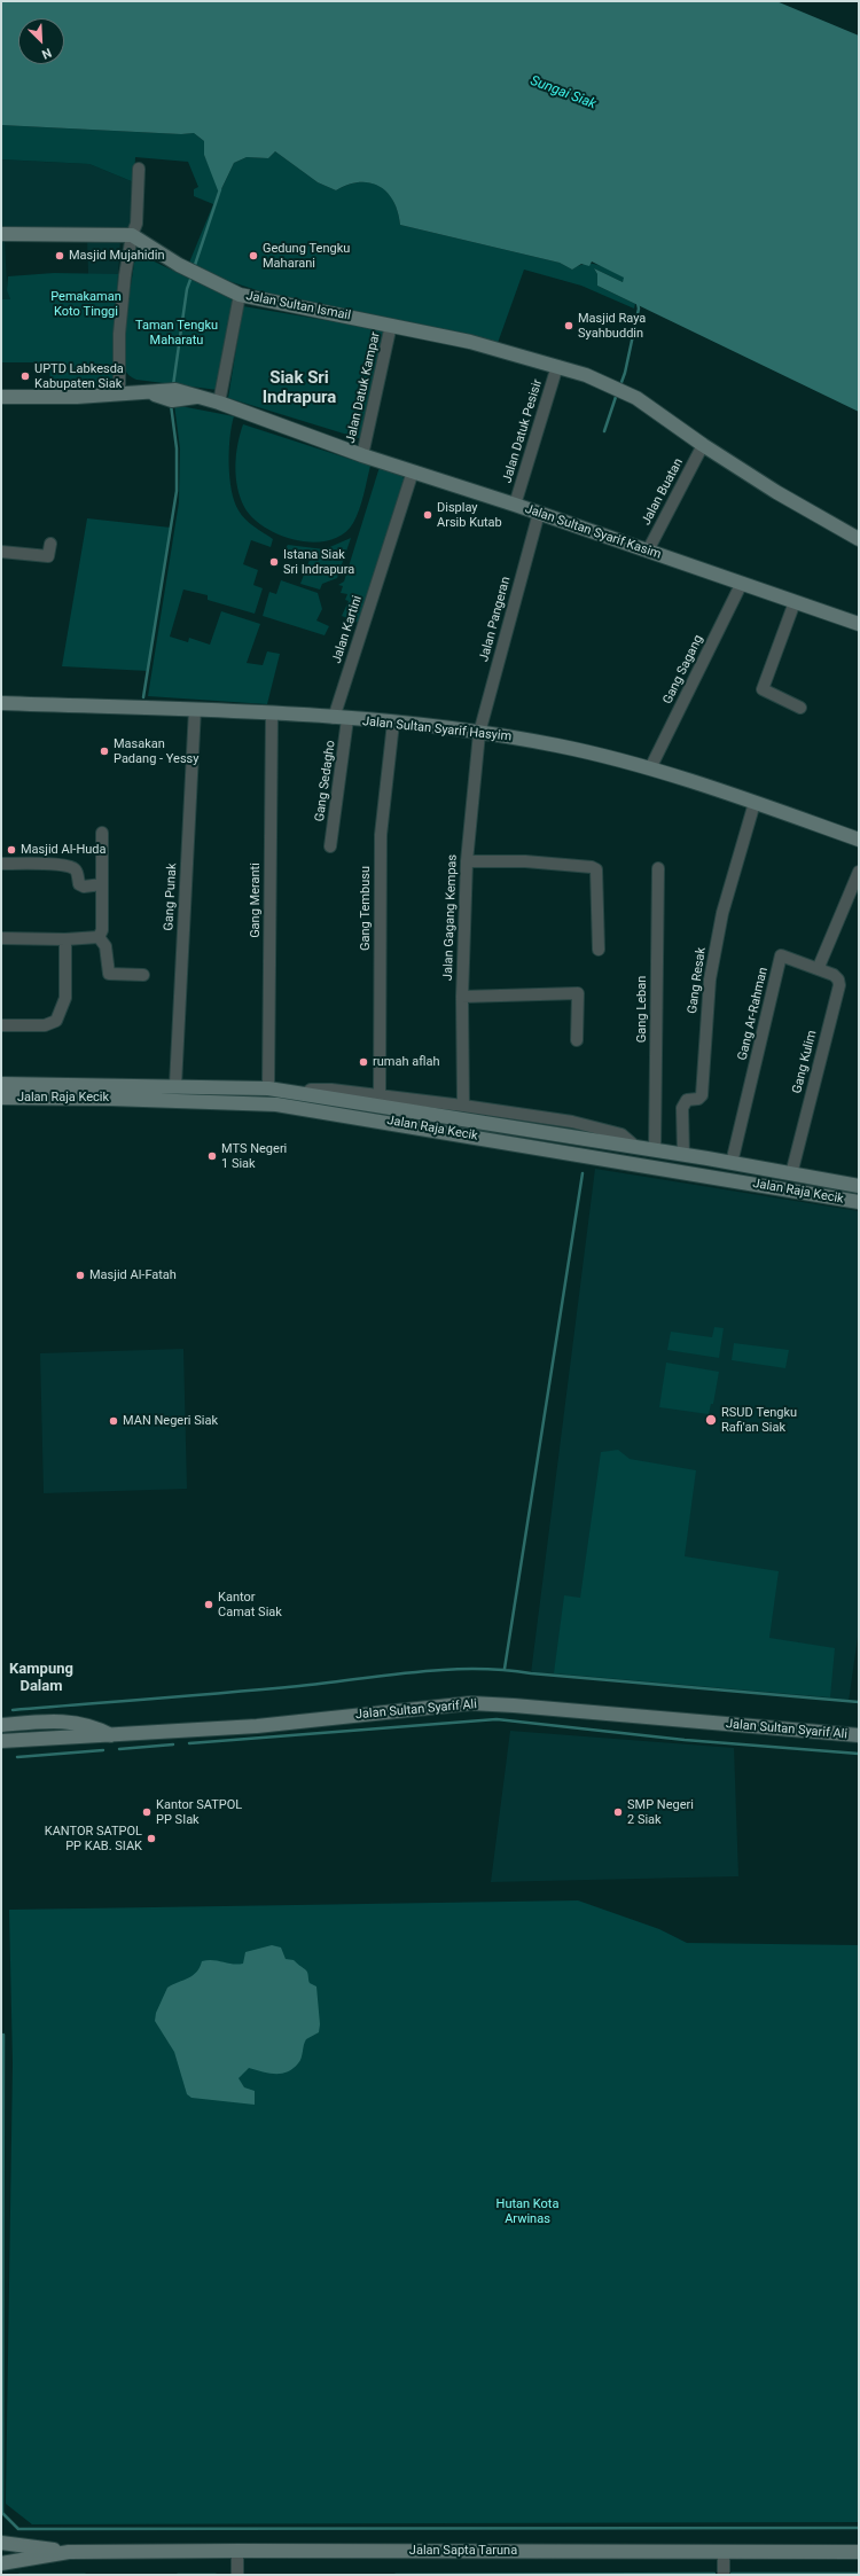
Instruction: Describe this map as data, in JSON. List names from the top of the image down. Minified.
{"streets":{"street":["Jalan Sultan Ismail","Jalan Datuk Kampar","Jalan Datuk Pesisir","Jalan Buatan","Jalan Sultan Syarif Kasim","Jalan Pangeran","Jalan Kartini","Gang Sagang","Jalan Sultan Syarif Hasyim","Gang Sedagho","Gang Punak","Gang Meranti","Gang Tembusu","Jalan Gagang Kempas","Gang Resak","Gang Leban","Gang Ar-Rahman","Gang Kulim","Jalan Raja Kecik","Jalan Sultan Syarif Ali","Jalan Sapta Taruna"]},"crossings":[["Jalan Sultan Ismail","Jalan Datuk Kampar"],["Jalan Sultan Ismail","Jalan Datuk Pesisir"],["Jalan Sultan Ismail","Jalan Buatan"],["Jalan Datuk Kampar","Jalan Sultan Syarif Kasim"],["Jalan Datuk Pesisir","Jalan Sultan Syarif Kasim"],["Jalan Buatan","Jalan Sultan Syarif Kasim"],["Jalan Sultan Syarif Kasim","Jalan Pangeran"],["Jalan Sultan Syarif Kasim","Jalan Kartini"],["Jalan Sultan Syarif Kasim","Gang Sagang"],["Jalan Pangeran","Jalan Sultan Syarif Hasyim"],["Jalan Pangeran","Jalan Gagang Kempas"],["Jalan Kartini","Jalan Sultan Syarif Hasyim"],["Jalan Kartini","Gang Sedagho"],["Gang Sagang","Jalan Sultan Syarif Hasyim"],["Jalan Sultan Syarif Hasyim","Gang Sedagho"],["Jalan Sultan Syarif Hasyim","Gang Punak"],["Jalan Sultan Syarif Hasyim","Gang Meranti"],["Jalan Sultan Syarif Hasyim","Gang Tembusu"],["Jalan Sultan Syarif Hasyim","Jalan Gagang Kempas"],["Jalan Sultan Syarif Hasyim","Gang Resak"],["Gang Punak","Jalan Raja Kecik"],["Gang Meranti","Jalan Raja Kecik"],["Gang Resak","Jalan Raja Kecik"],["Gang Leban","Jalan Raja Kecik"],["Gang Ar-Rahman","Gang Kulim"],["Gang Ar-Rahman","Jalan Raja Kecik"],["Gang Kulim","Jalan Raja Kecik"]],"districts":["Siak Sri Indrapura","Kampung Dalam"],"water":["Sungai Siak"],"parks":["Pemakaman Koto Tinggi","Taman Tengku Maharatu","Hutan Kota Arwinas"],"places":["Masjid Mujahidin","Gedung Tengku Maharani","Masjid Raya Syahbuddin","UPTD Labkesda Kabupaten Siak","Display Arsib Kutab","Istana Siak Sri Indrapura","Masakan Padang - Yessy","Masjid Al-Huda","rumah aflah","MTS Negeri 1 Siak","Masjid Al-Fatah","RSUD Tengku Rafi'an Siak","MAN Negeri Siak","Kantor Camat Siak","Kantor SATPOL PP SIak","SMP Negeri 2 Siak","KANTOR SATPOL PP KAB. SIAK"],"north":"bottom right"}
